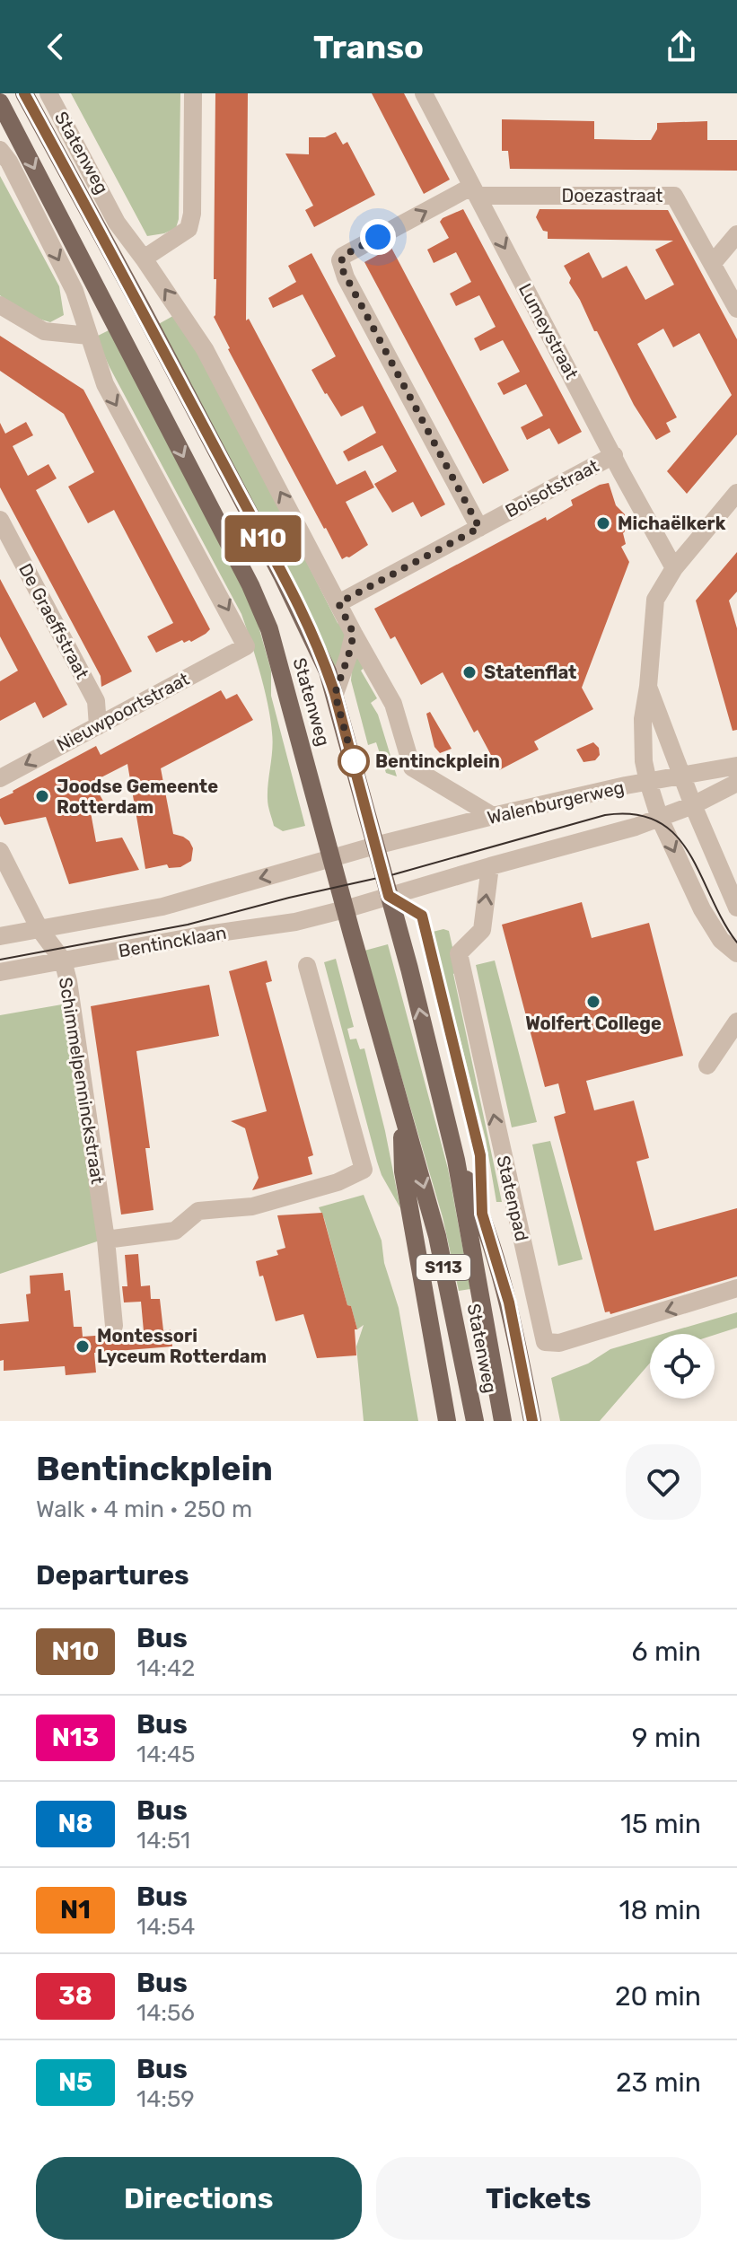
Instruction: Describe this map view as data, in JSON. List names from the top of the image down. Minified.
{"streets":{"main road":["Statenweg","S113"],"street":["Doezastraat","Lumeystraat","Boisotstraat","De Graeffstraat","Nieuwpoortstraat","Walenburgerweg","Bentincklaan","Schimmelpenninckstraat","Statenpad"]},"crossings":[["Statenweg","Boisotstraat"],["Statenweg","Walenburgerweg"],["Statenweg","Bentincklaan"],["Statenweg","S113"],["Doezastraat","Lumeystraat"],["Lumeystraat","Boisotstraat"],["De Graeffstraat","Nieuwpoortstraat"],["Walenburgerweg","S113"],["Bentincklaan","Schimmelpenninckstraat"],["Bentincklaan","S113"]],"one_way":["Lumeystraat"],"places":["Michaëlkerk","Statenflat","Bentinckplein","Joodse Gemeente Rotterdam","Wolfert College","Montessori Lyceum Rotterdam"],"lines":["bus line N10"],"page":{"header":"Transo","on_map":"N10","heading":[["Bentinckplein","Walk · 4 min · 250 m"],"Departures"],"list":[{"mark":"N10","name":"Bus","note":"14:42","value":"6 min"},{"mark":"N13","name":"Bus","note":"14:45","value":"9 min"},{"mark":"N8","name":"Bus","note":"14:51","value":"15 min"},{"mark":"N1","name":"Bus","note":"14:54","value":"18 min"},{"mark":"38","name":"Bus","note":"14:56","value":"20 min"},{"mark":"N5","name":"Bus","note":"14:59","value":"23 min"}],"buttons":["Directions","Tickets"]}}
